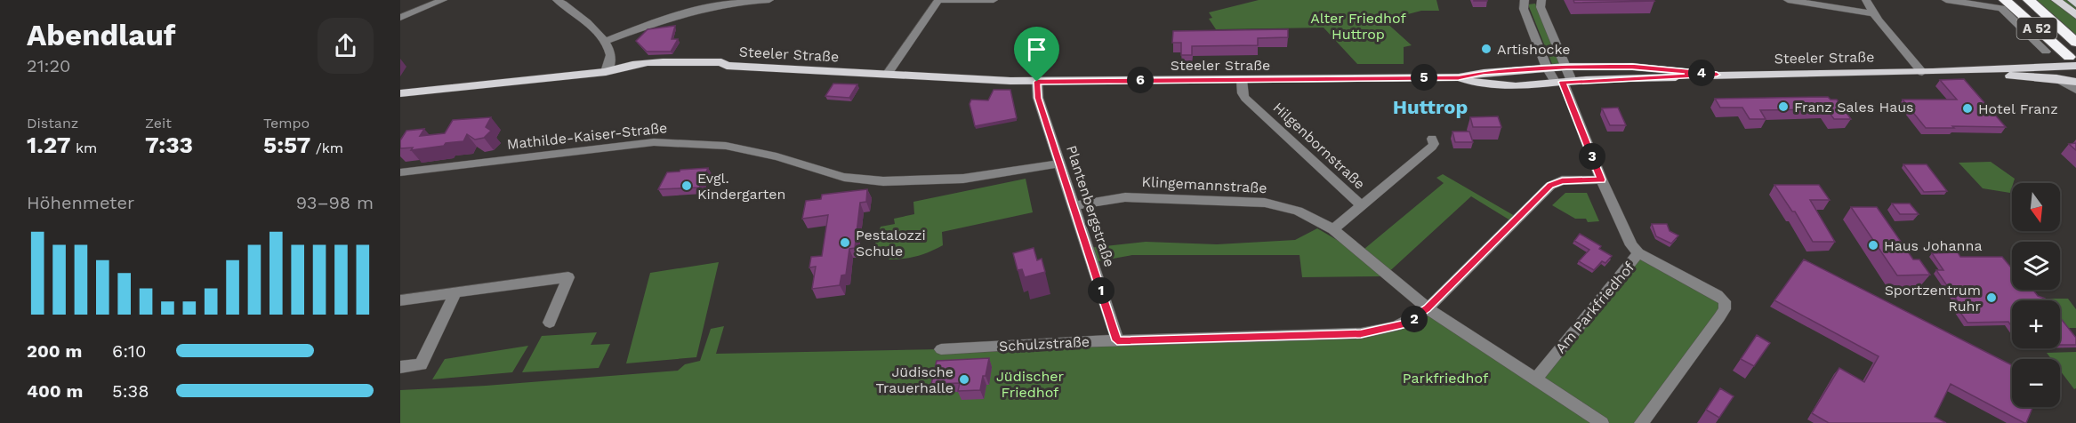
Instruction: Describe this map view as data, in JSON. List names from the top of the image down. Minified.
{"streets":{"highway":["A 52"],"main road":["Steeler Straße"],"street":["Mathilde-Kaiser-Straße","Hilgenbornstraße","Klingemannstraße","Plantenbergstraße","Am Parkfriedhof","Schulzstraße"]},"crossings":[["A 52","Steeler Straße"],["Steeler Straße","Hilgenbornstraße"],["Steeler Straße","Plantenbergstraße"],["Mathilde-Kaiser-Straße","Plantenbergstraße"],["Hilgenbornstraße","Klingemannstraße"],["Klingemannstraße","Plantenbergstraße"],["Klingemannstraße","Schulzstraße"],["Plantenbergstraße","Schulzstraße"]],"districts":["Huttrop"],"parks":["Alter Friedhof Huttrop","Jüdischer Friedhof","Parkfriedhof"],"places":["Artishocke","Franz Sales Haus","Hotel Franz","Evgl. Kindergarten","Pestalozzi Schule","Haus Johanna","Sportzentrum Ruhr","Jüdische Trauerhalle"],"north":"bottom","page":{"heading":["Abendlauf","21:20"],"pins":["4","5","6","3","1","2"],"stats":[["Distanz","1.27 km"],["Zeit","7:33"],["Tempo","5:57 /km"]],"chart":["Höhenmeter","93–98 m"],"map_buttons":["+","−"],"list":[{"name":"200 m","note":"6:10"},{"name":"400 m","note":"5:38"}]}}
